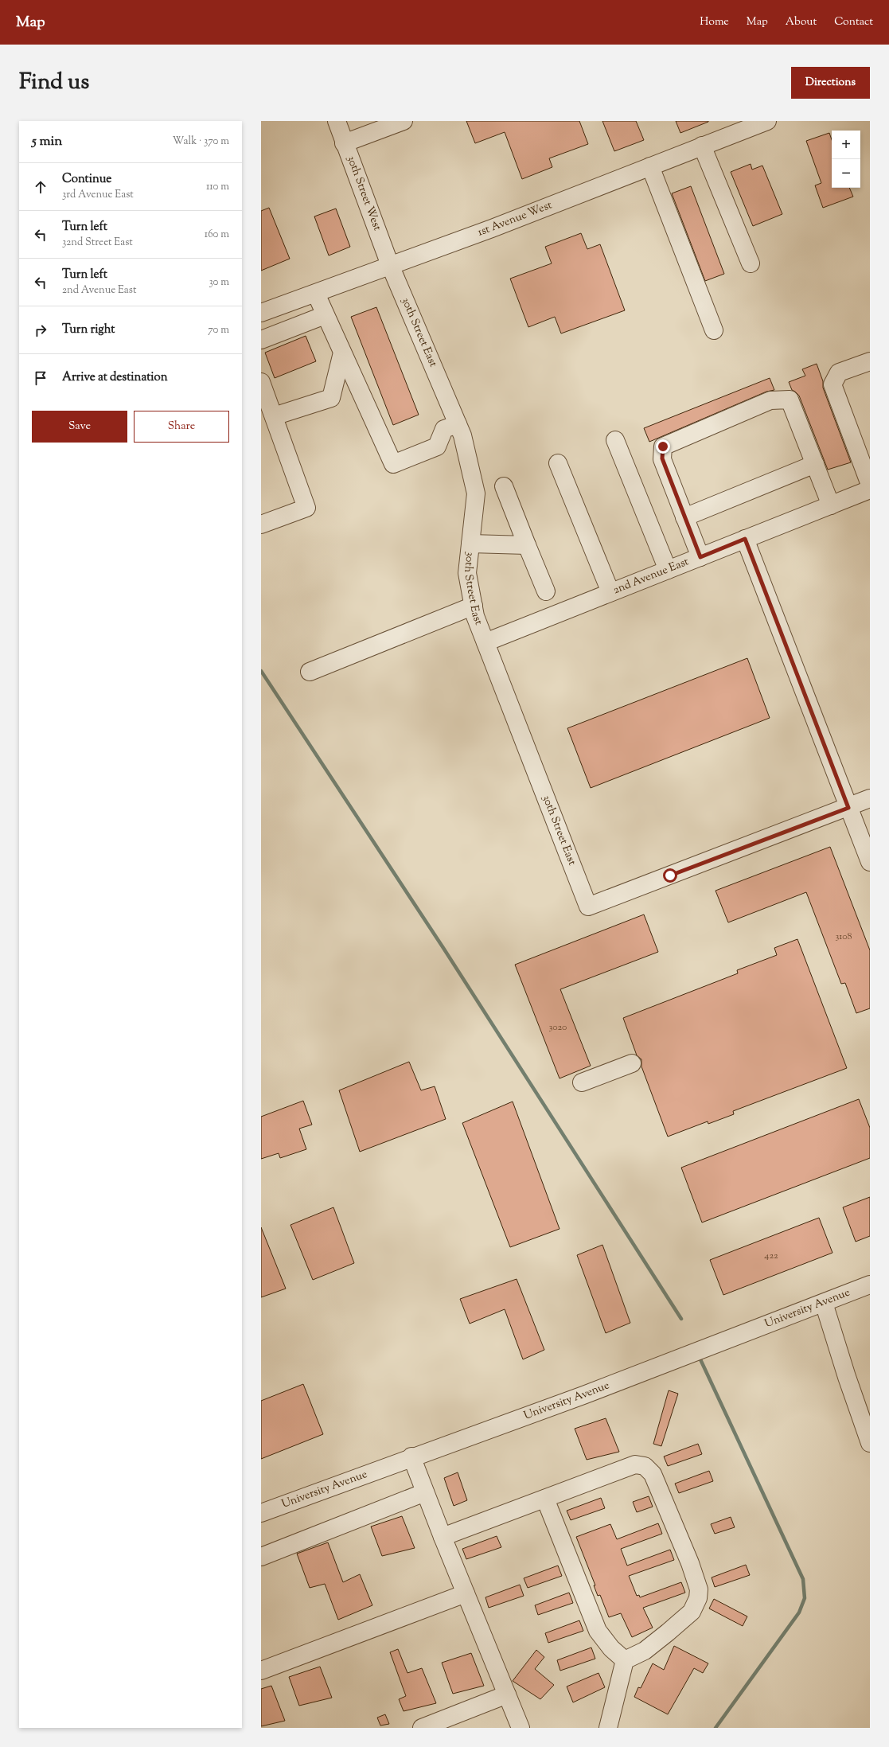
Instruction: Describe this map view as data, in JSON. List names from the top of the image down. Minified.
{"streets":{"street":["30th Street West","1st Avenue West","30th Street East","2nd Avenue East","University Avenue"]},"crossings":[["30th Street West","1st Avenue West"],["30th Street West","30th Street East"],["1st Avenue West","30th Street East"],["30th Street East","2nd Avenue East"]],"house_numbers":["3108","3020","422"],"page":{"header":"Map","nav":["Home","Map","About","Contact"],"title":"Find us","buttons":["Directions",["Save","Share"]],"heading":["5 min","Walk · 370 m"],"map_buttons":["+","−"],"list":[["Continue","3rd Avenue East","110 m"],["Turn left","32nd Street East","160 m"],["Turn left","2nd Avenue East","30 m"],["Turn right","70 m"],"Arrive at destination"]}}
